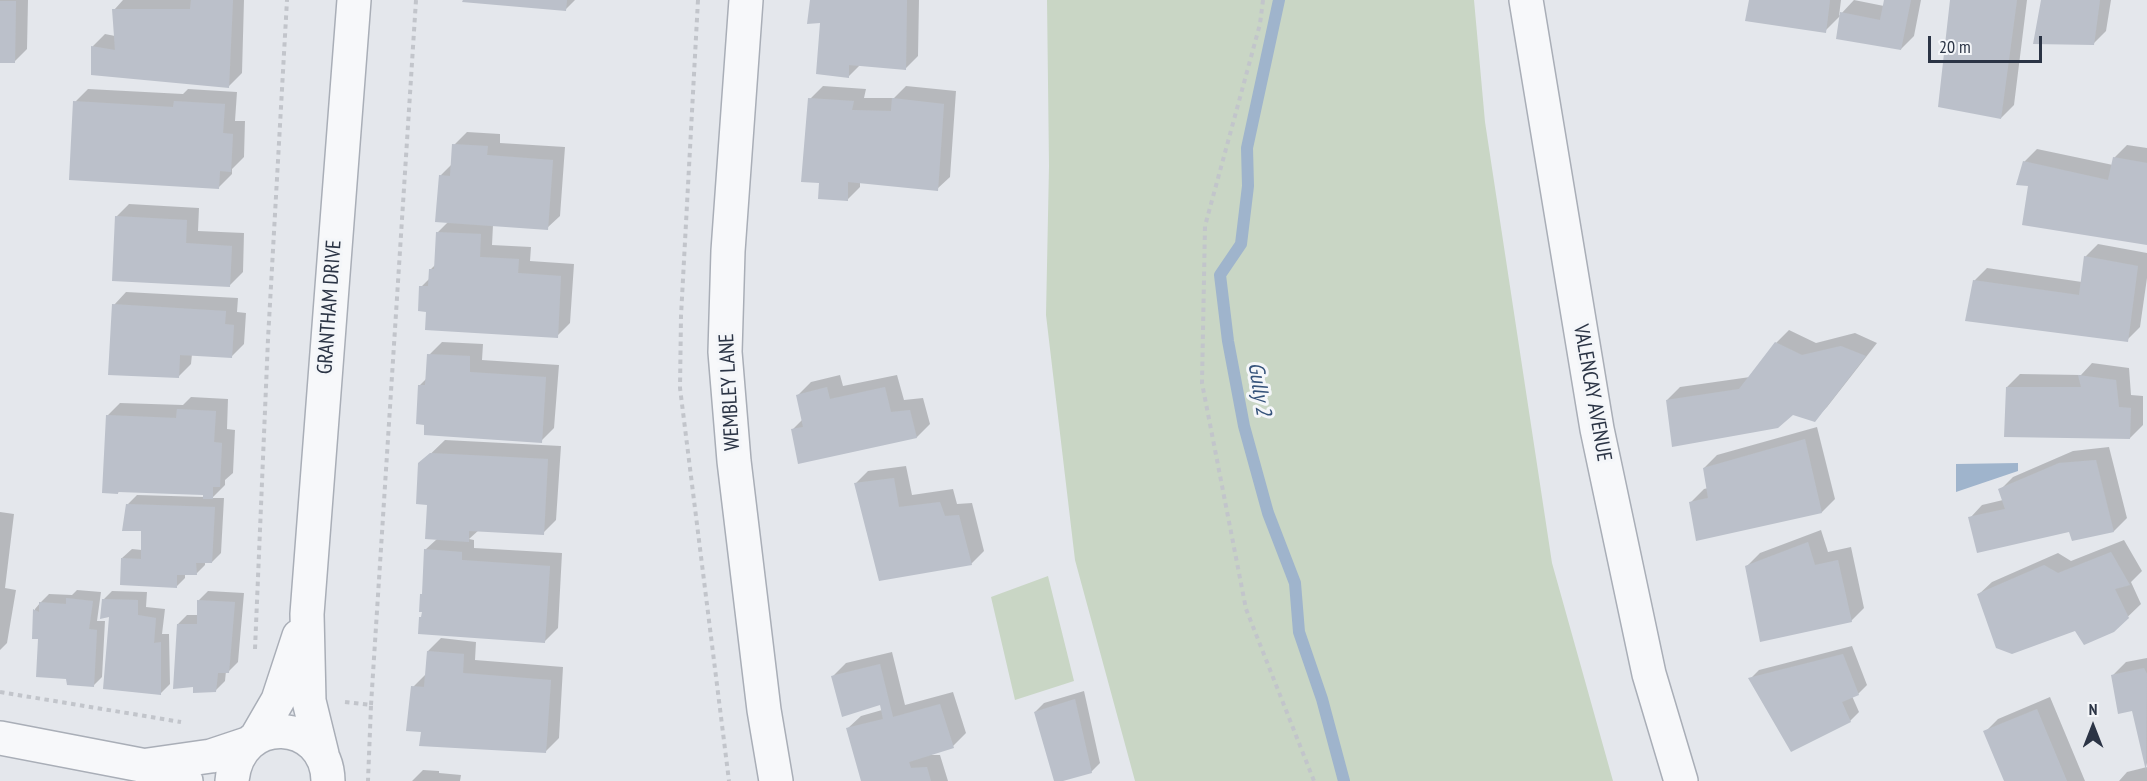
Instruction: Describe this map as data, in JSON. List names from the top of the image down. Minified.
{"streets":{"street":["GRANTHAM DRIVE","WEMBLEY LANE","VALENCAY AVENUE"]},"water":["Gully 2"],"scale_bar":"20 m","north":"top"}
